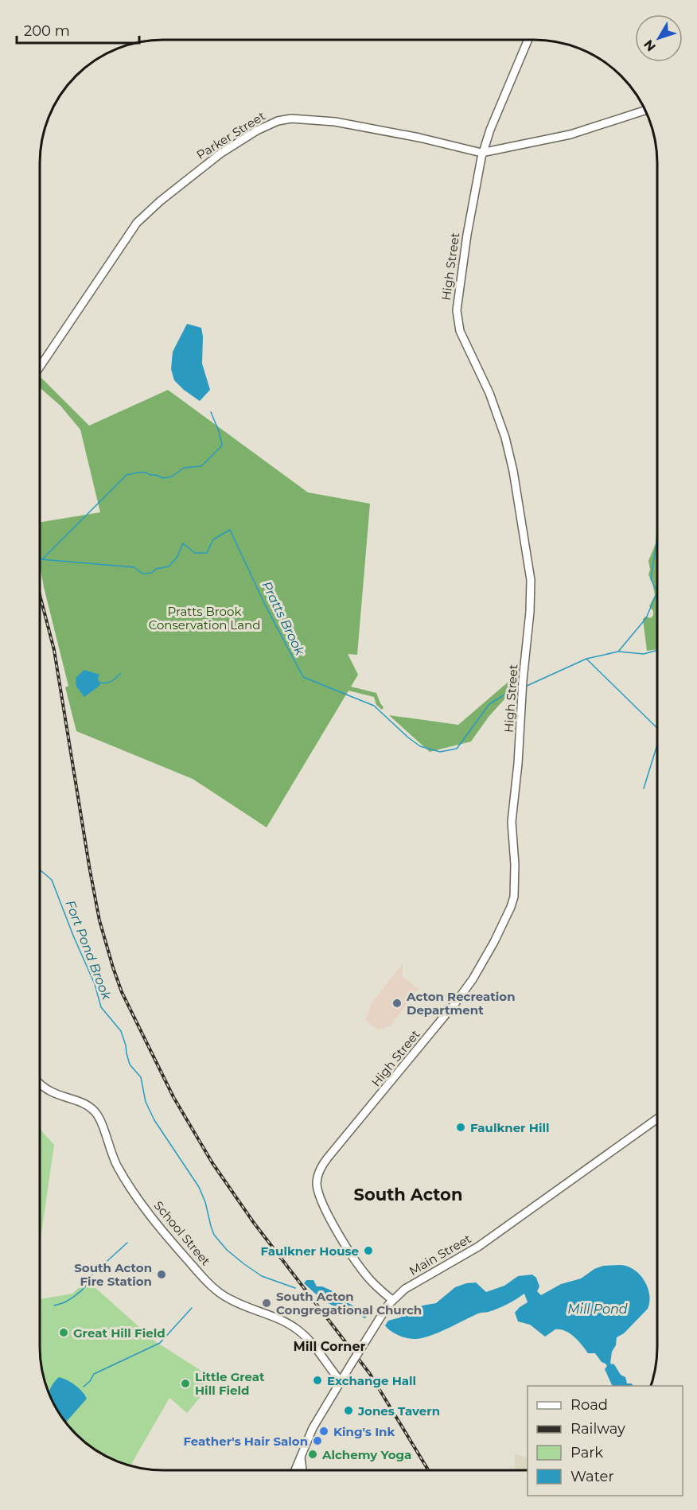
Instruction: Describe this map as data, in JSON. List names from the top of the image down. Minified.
{"streets":{"street":["Parker Street","High Street","School Street","Main Street"]},"crossings":[["Parker Street","High Street"],["High Street","Main Street"],["School Street","Main Street"]],"districts":["South Acton","Mill Corner"],"water":["Pratts Brook","Fort Pond Brook","Mill Pond"],"parks":["Pratts Brook Conservation Land"],"places":["Acton Recreation Department","Faulkner Hill","Faulkner House","South Acton Fire Station","South Acton Congregational Church","Great Hill Field","Exchange Hall","Little Great Hill Field","Jones Tavern","King's Ink","Feather's Hair Salon","Alchemy Yoga"],"legend":["Road","Railway","Park","Water"],"scale_bar":"200 m","north":"bottom left"}
